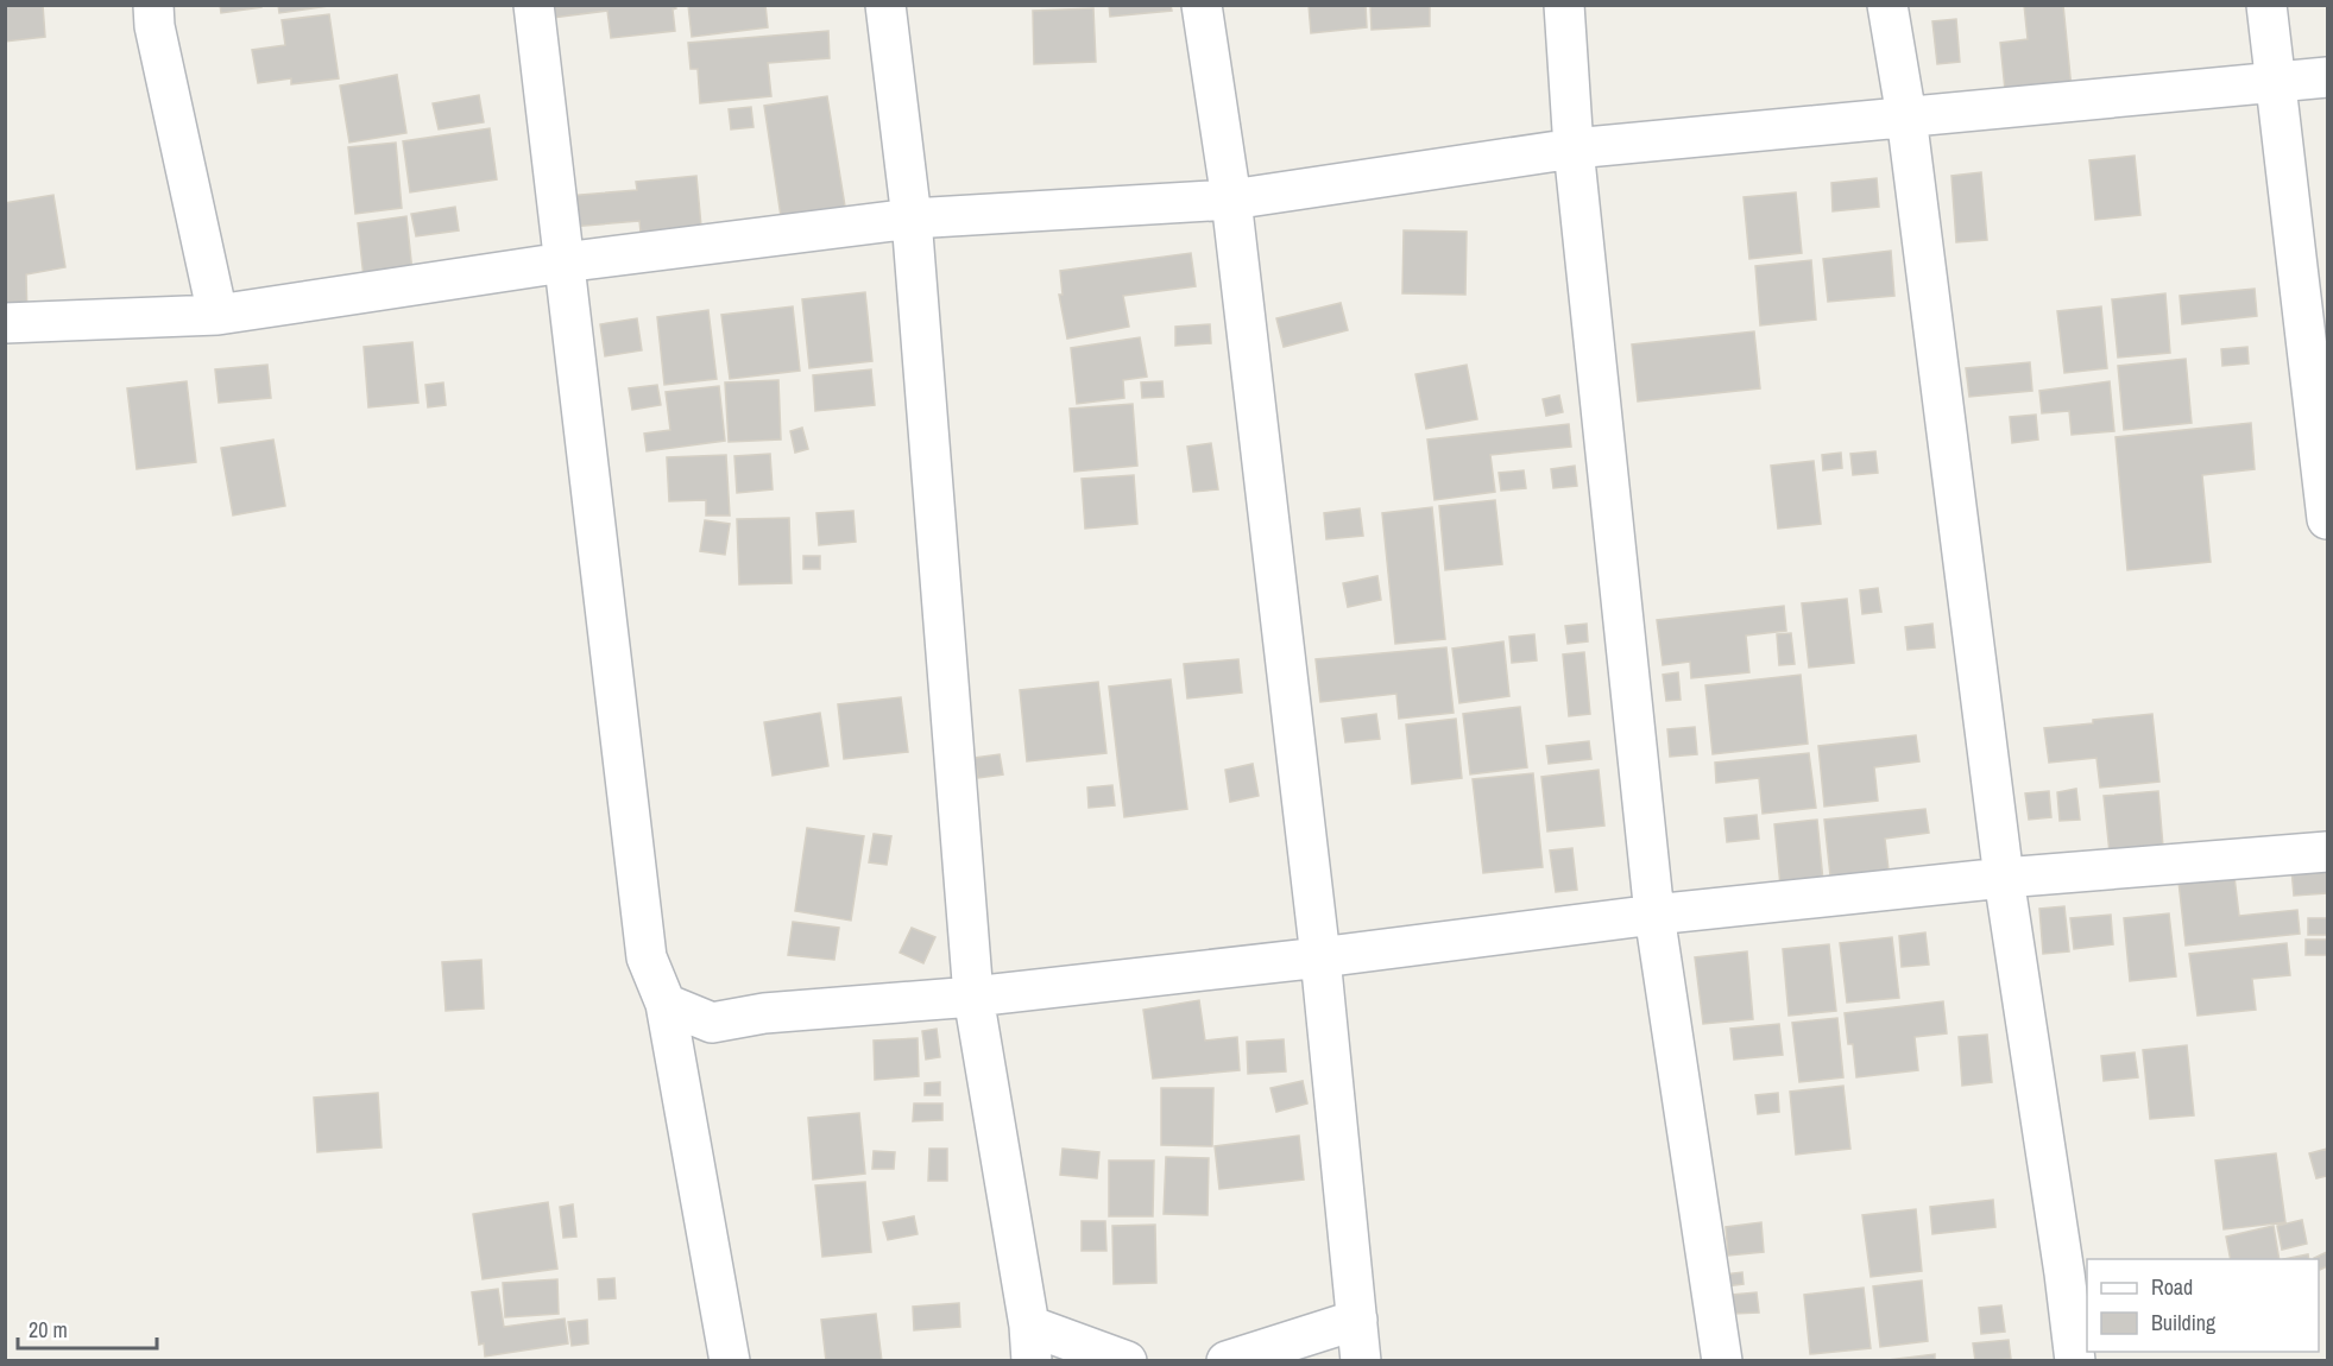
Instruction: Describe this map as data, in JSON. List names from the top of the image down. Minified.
{"legend":["Road","Building"],"scale_bar":"20 m"}
